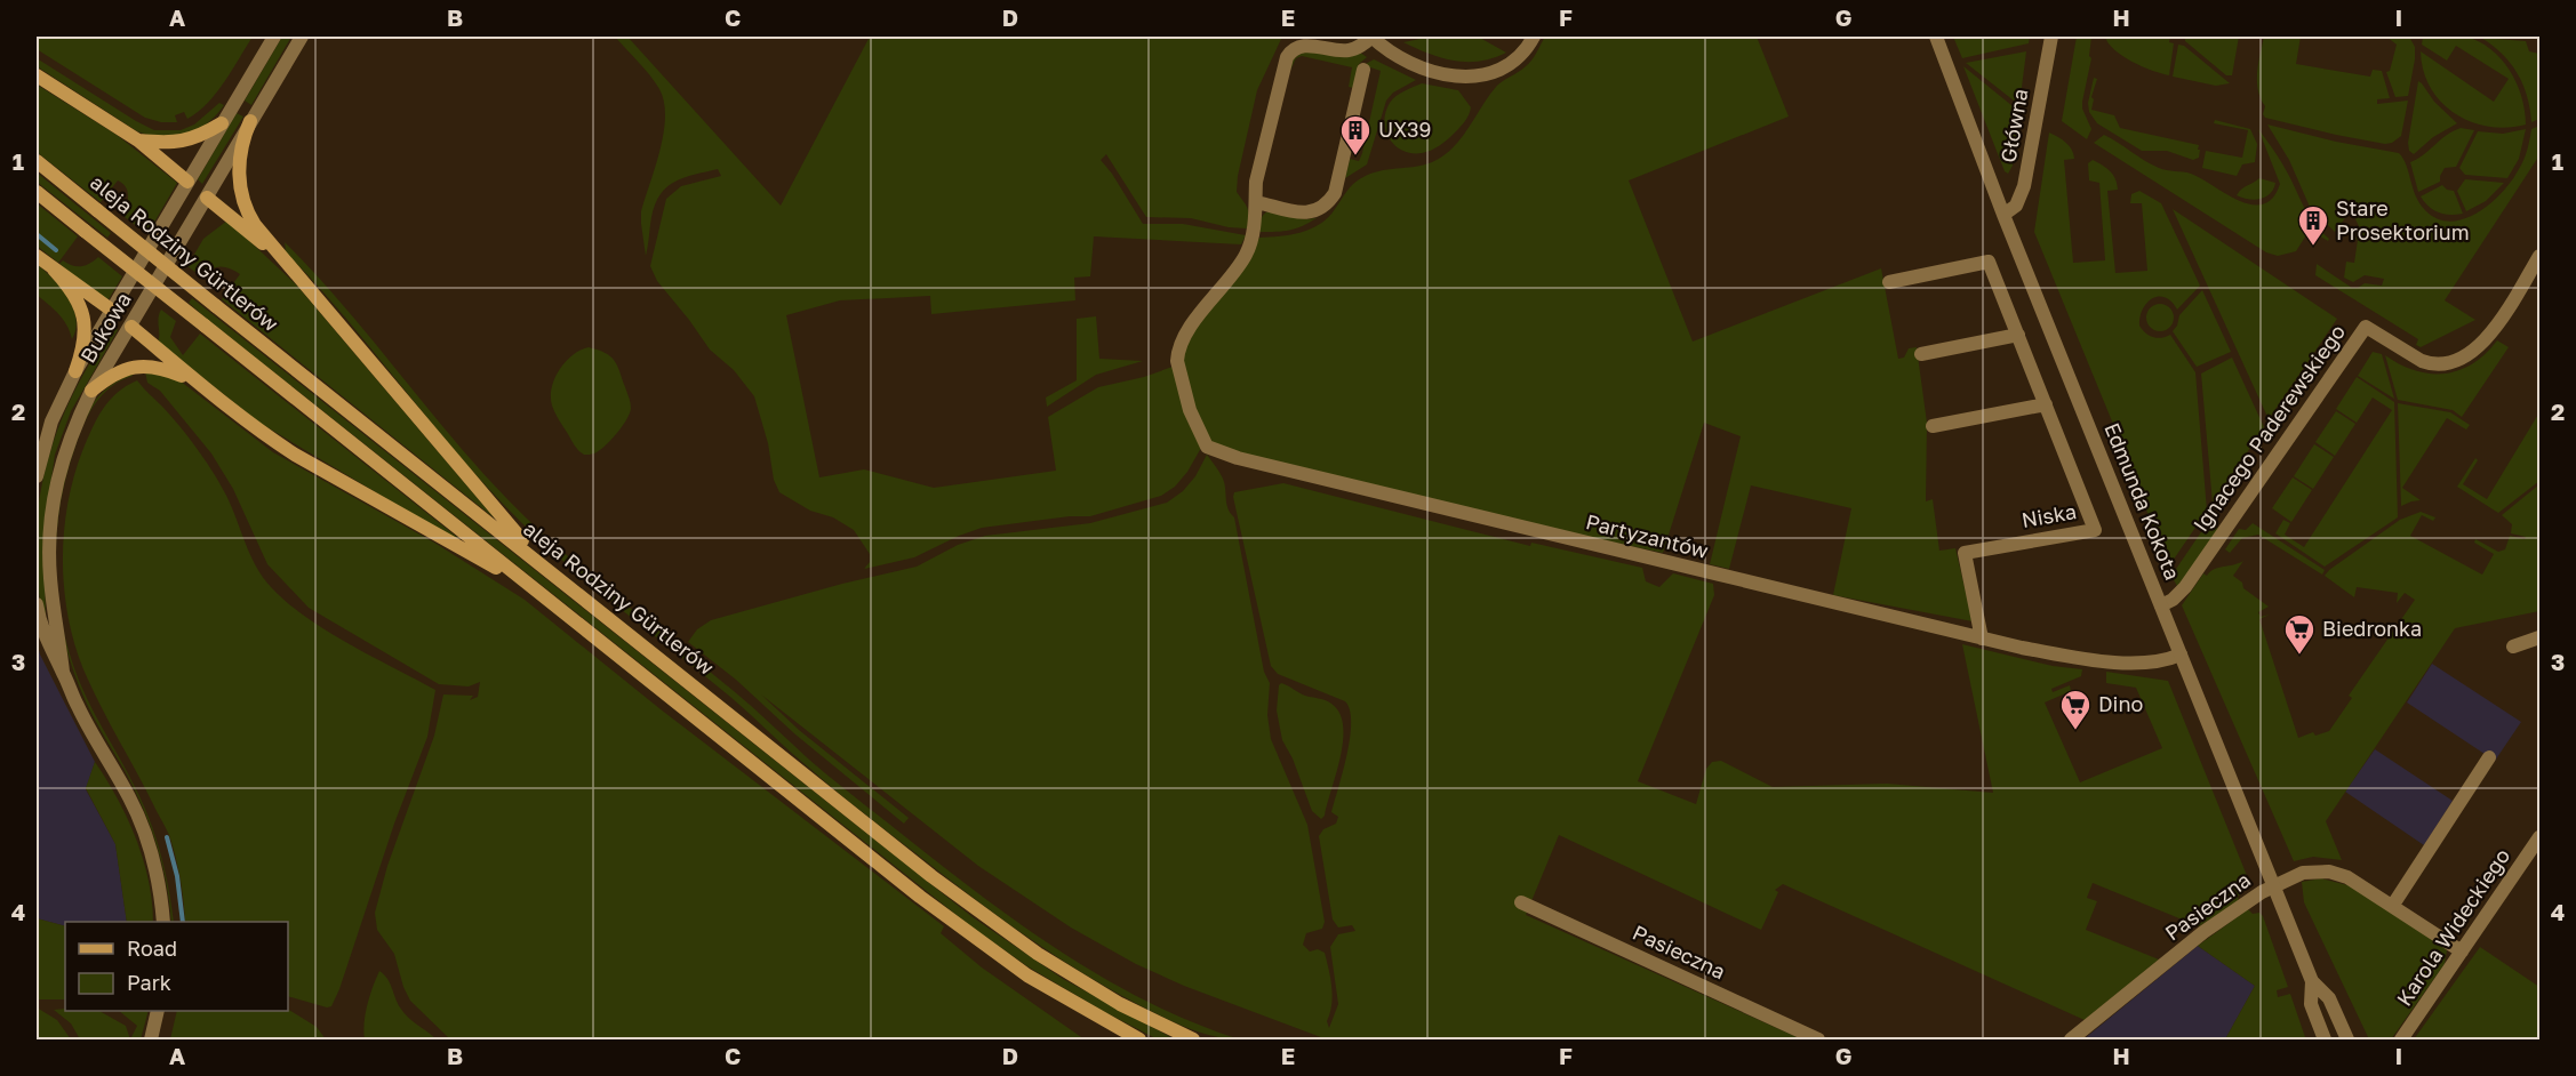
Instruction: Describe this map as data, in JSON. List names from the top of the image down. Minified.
{"streets":{"main road":["aleja Rodziny Gürtlerów"],"street":["Główna","Bukowa","Ignacego Paderewskiego","Edmunda Kokota","Niska","Partyzantów","Pasieczna","Karola Wideckiego"]},"crossings":[["Główna","Edmunda Kokota"],["Ignacego Paderewskiego","Edmunda Kokota"],["Edmunda Kokota","Partyzantów"],["Edmunda Kokota","Pasieczna"],["Niska","Partyzantów"],["Pasieczna","Karola Wideckiego"]],"places":{"building":["UX39","Stare Prosektorium"],"supermarket":["Biedronka","Dino"]},"legend":["Road","Park"],"grid":{"columns":["A","B","C","D","E","F","G","H","I"],"rows":["1","2","3","4"]}}
